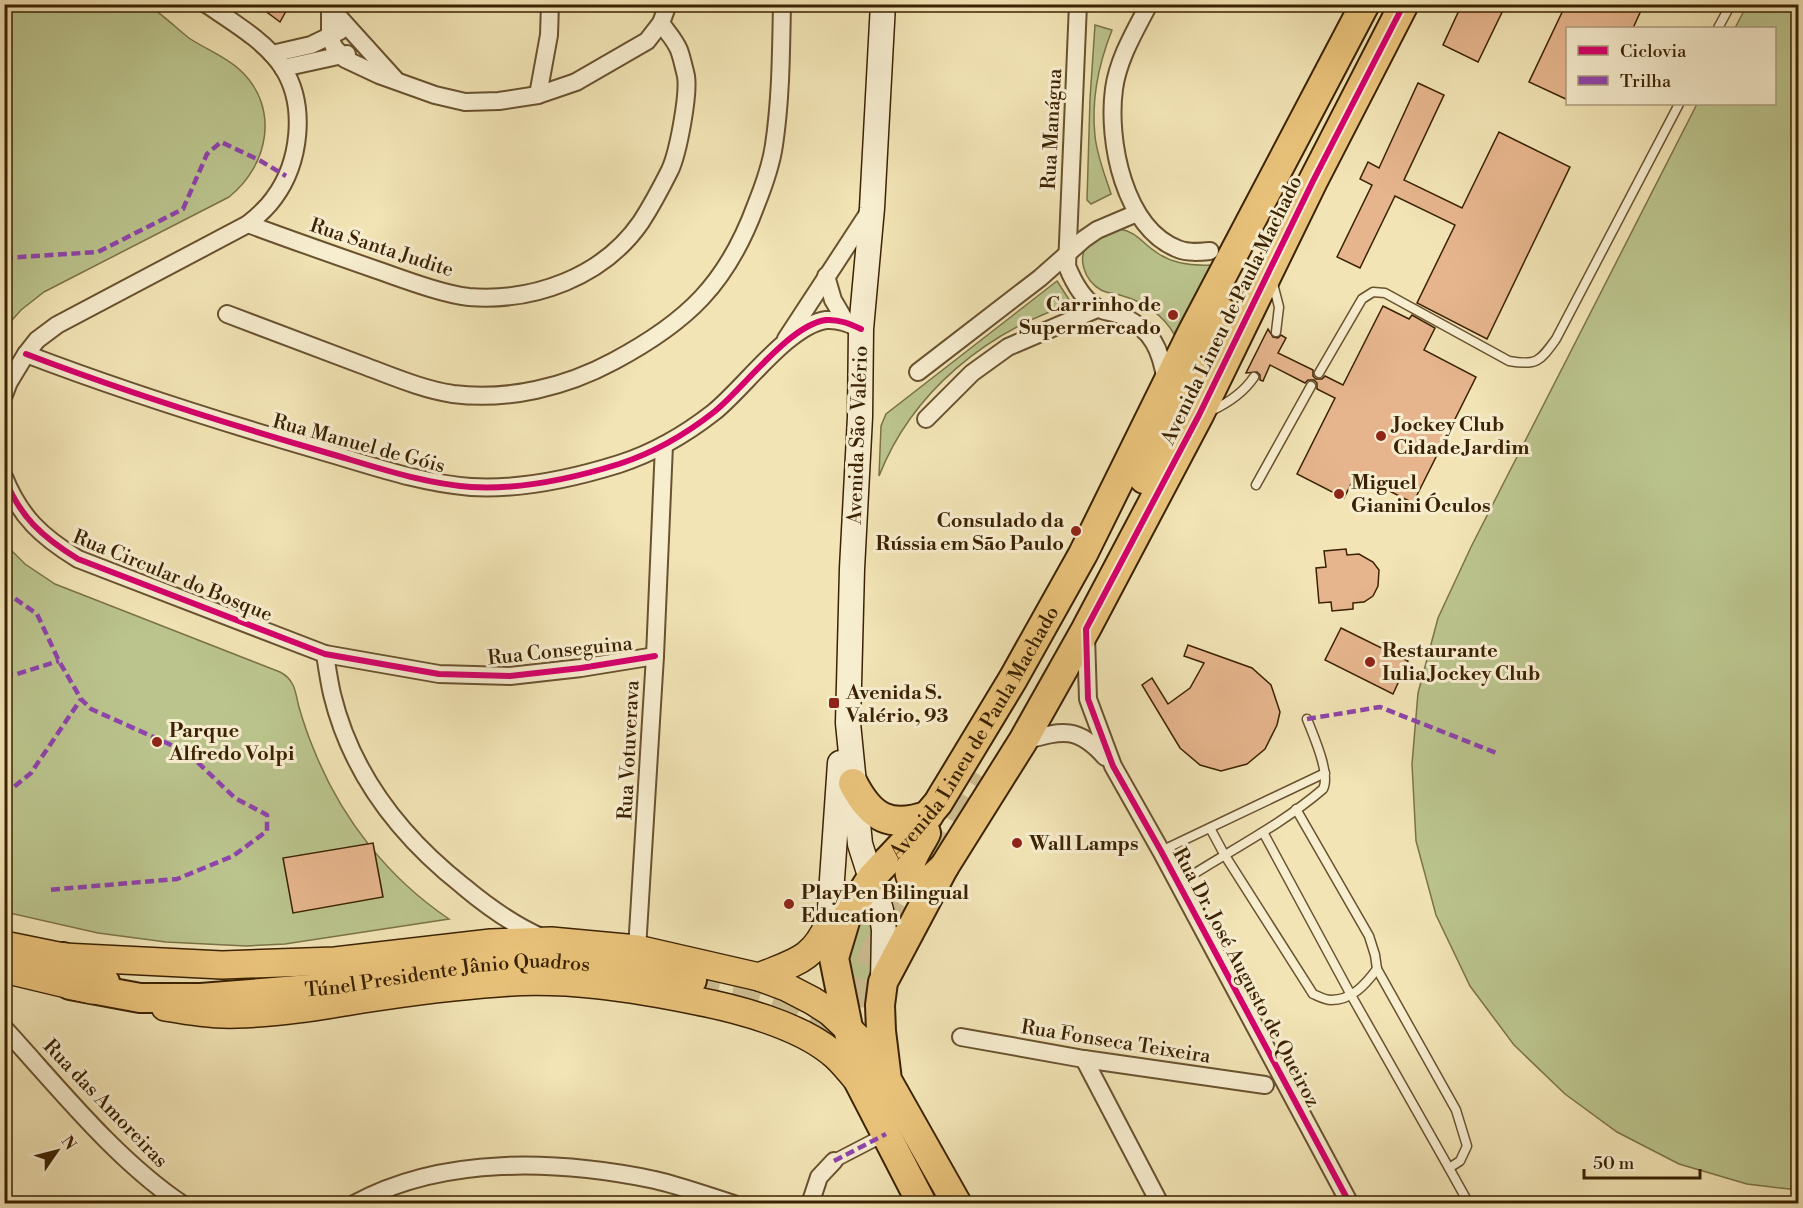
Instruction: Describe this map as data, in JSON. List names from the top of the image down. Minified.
{"streets":{"highway":["Avenida Lineu de Paula Machado","Túnel Presidente Jânio Quadros"],"main road":["Avenida São Valério"],"street":["Rua Manágua","Rua Santa Judite","Rua Manuel de Góis","Rua Circular do Bosque","Rua Conseguina","Rua Votuverava","Rua Dr. José Augusto de Queiroz","Rua Fonseca Teixeira","Rua das Amoreiras"]},"crossings":[["Avenida Lineu de Paula Machado","Avenida São Valério"],["Avenida São Valério","Rua Manuel de Góis"],["Rua Manuel de Góis","Rua Votuverava"],["Rua Circular do Bosque","Rua Conseguina"],["Rua Conseguina","Rua Votuverava"]],"places":{"other":["Carrinho de Supermercado","Jockey Club Cidade Jardim","Miguel Gianini Óculos","Consulado da Rússia em São Paulo","Restaurante Iulia Jockey Club","Parque Alfredo Volpi","Wall Lamps","PlayPen Bilingual Education"],"transit":["Avenida S. Valério, 93"]},"legend":["Ciclovia","Trilha"],"scale_bar":"50 m","north":"top right"}
